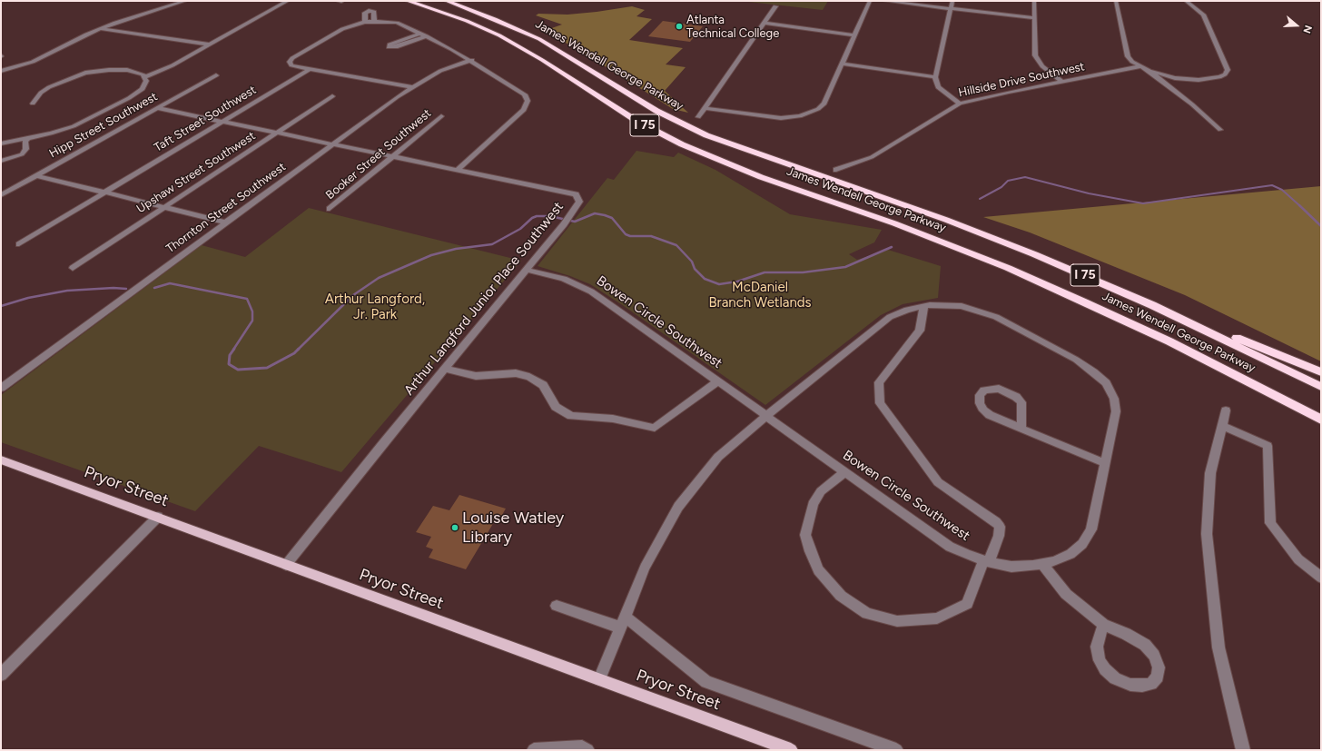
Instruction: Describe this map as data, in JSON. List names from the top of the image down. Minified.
{"streets":{"highway":["James Wendell George Parkway","I 75"],"main road":["Pryor Street"],"street":["Hillside Drive Southwest","Taft Street Southwest","Hipp Street Southwest","Booker Street Southwest","Upshaw Street Southwest","Thornton Street Southwest","Arthur Langford Junior Place Southwest","Bowen Circle Southwest"]},"crossings":[["Taft Street Southwest","Arthur Langford Junior Place Southwest"],["Hipp Street Southwest","Arthur Langford Junior Place Southwest"],["Booker Street Southwest","Arthur Langford Junior Place Southwest"],["Upshaw Street Southwest","Arthur Langford Junior Place Southwest"],["Thornton Street Southwest","Arthur Langford Junior Place Southwest"],["Arthur Langford Junior Place Southwest","Bowen Circle Southwest"],["Arthur Langford Junior Place Southwest","Pryor Street"],["Bowen Circle Southwest","Pryor Street"]],"parks":["McDaniel Branch Wetlands","Arthur Langford, Jr. Park"],"places":["Atlanta Technical College","Louise Watley Library"],"north":"right"}
